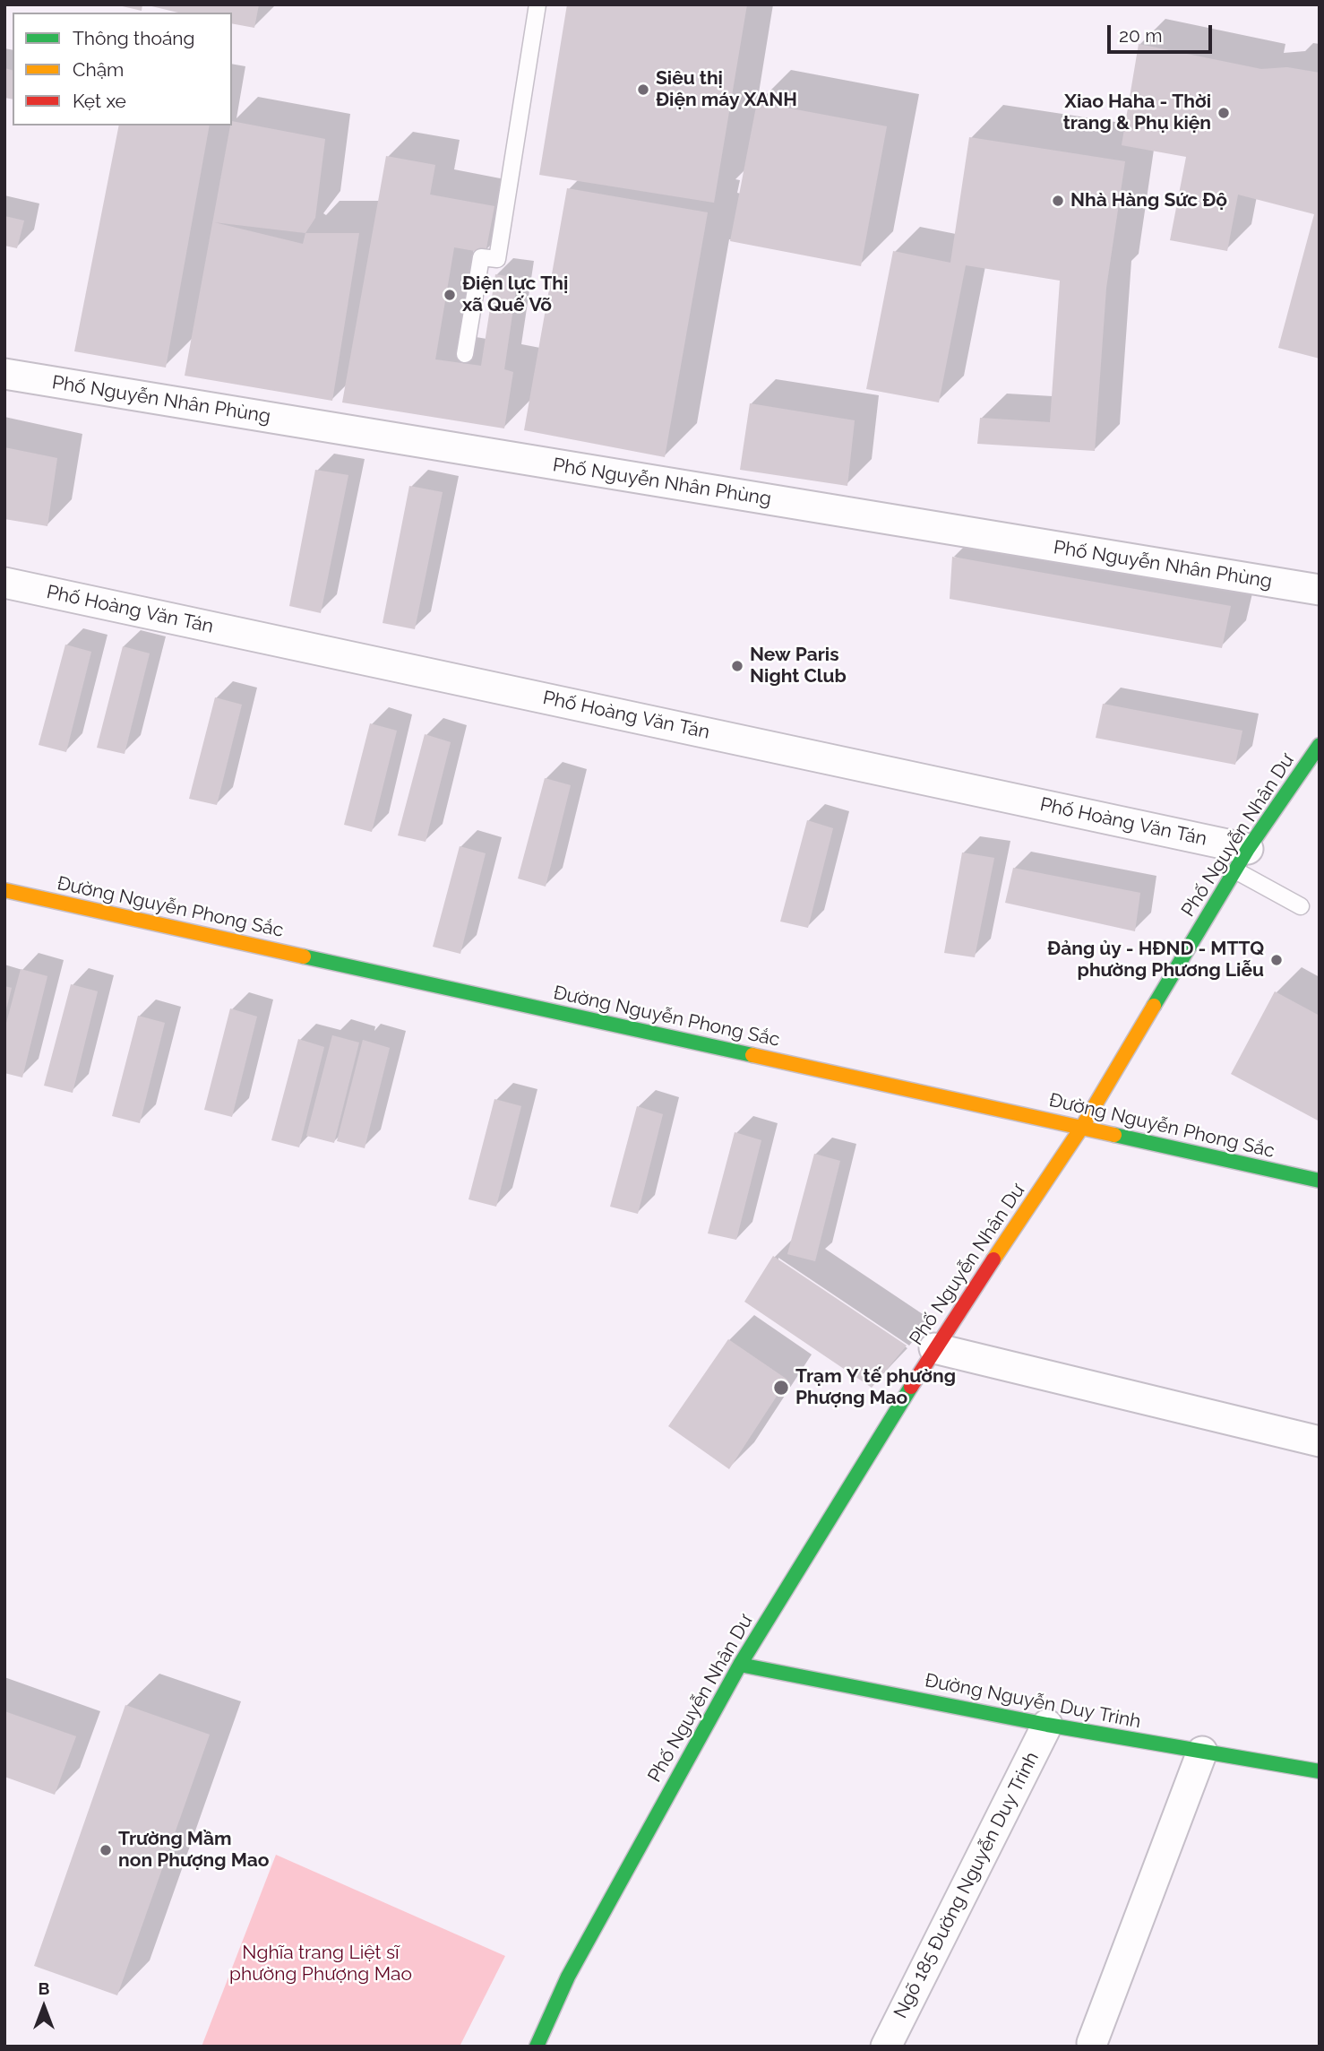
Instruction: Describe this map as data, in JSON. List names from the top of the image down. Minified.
{"streets":{"street":["Phố Nguyễn Nhân Phùng","Phố Hoàng Văn Tán","Phố Nguyễn Nhân Dư","Đường Nguyễn Phong Sắc","Đường Nguyễn Duy Trinh","Ngõ 185 Đường Nguyễn Duy Trinh"]},"crossings":[["Phố Hoàng Văn Tán","Phố Nguyễn Nhân Dư"],["Phố Nguyễn Nhân Dư","Đường Nguyễn Phong Sắc"],["Phố Nguyễn Nhân Dư","Đường Nguyễn Duy Trinh"],["Đường Nguyễn Duy Trinh","Ngõ 185 Đường Nguyễn Duy Trinh"]],"parks":["Nghĩa trang Liệt sĩ phường Phượng Mao"],"places":["Siêu thị Điện máy XANH","Xiao Haha - Thời trang & Phụ kiện","Nhà Hàng Sức Độ","Điện lực Thị xã Quế Võ","New Paris Night Club","Đảng ủy - HĐND - MTTQ phường Phương Liễu","Trạm Y tế phường Phượng Mao","Trường Mầm non Phượng Mao"],"legend":["Thông thoáng","Chậm","Kẹt xe"],"scale_bar":"20 m","north":"top"}
